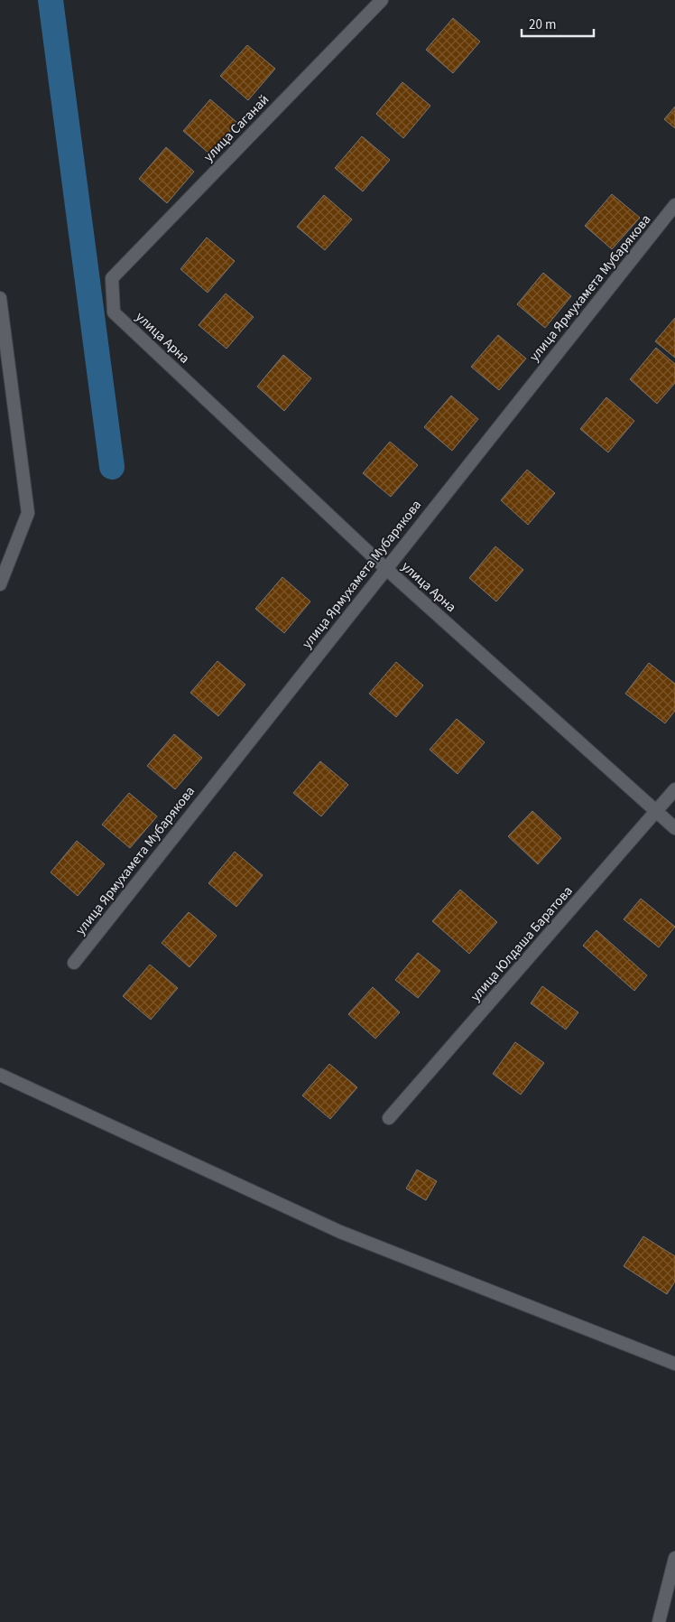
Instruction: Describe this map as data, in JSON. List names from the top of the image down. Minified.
{"streets":{"street":["улица Саганай","улица Ярмухамета Мубарякова","улица Арна","улица Юлдаша Баратова"]},"crossings":[["улица Саганай","улица Арна"],["улица Ярмухамета Мубарякова","улица Арна"],["улица Арна","улица Юлдаша Баратова"]],"scale_bar":"20 m"}
